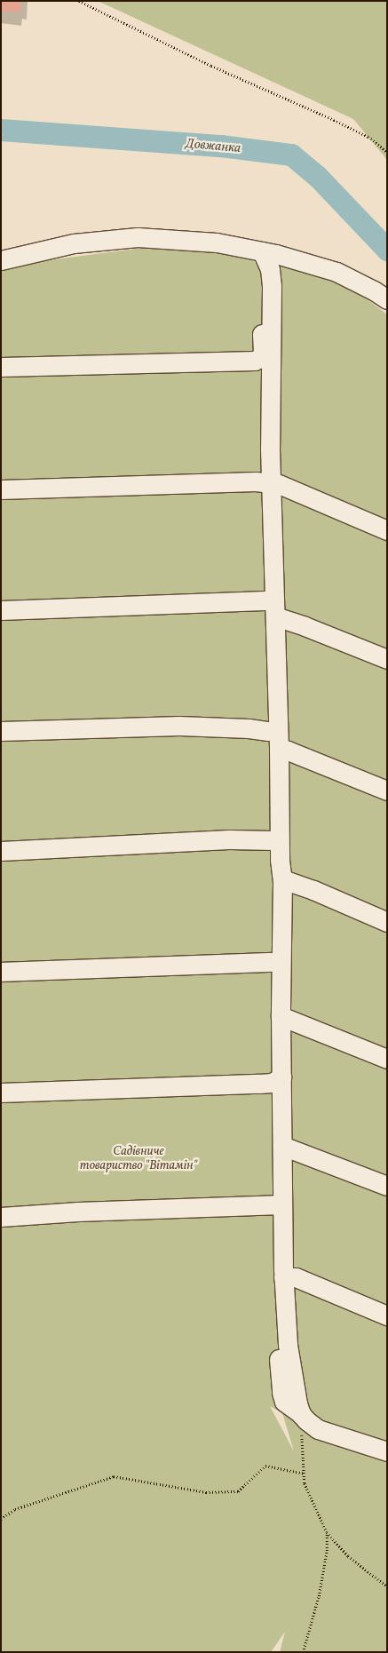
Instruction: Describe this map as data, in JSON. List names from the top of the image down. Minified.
{"water":["Довжанка"],"parks":["Садівниче товариство \"Вітамін\""]}
